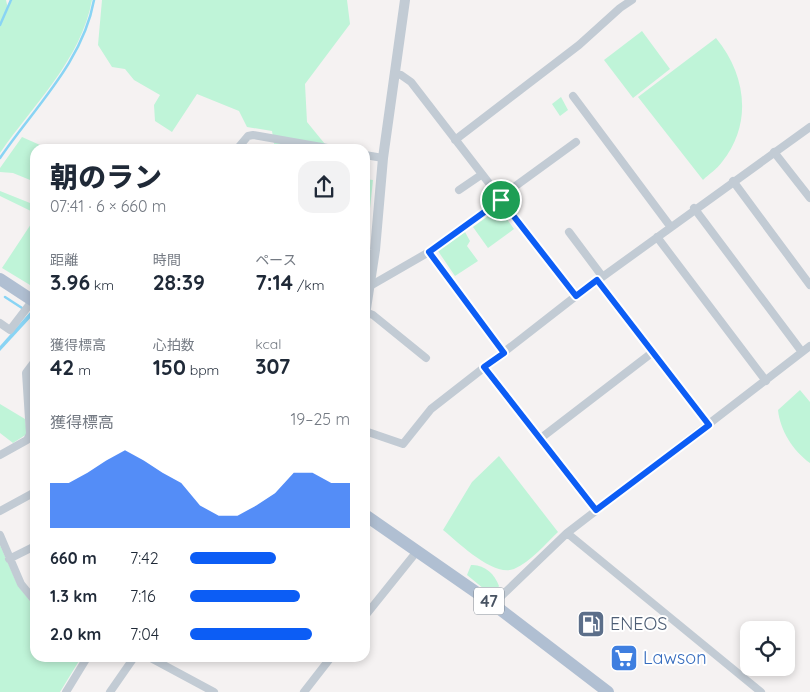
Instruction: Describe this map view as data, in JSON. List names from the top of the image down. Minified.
{"streets":{"main road":["47"]},"places":{"fuel station":["ENEOS"],"supermarket":["Lawson"]},"page":{"heading":["朝のラン","07:41 · 6 × 660 m"],"stats":[["距離","3.96 km"],["時間","28:39"],["ペース","7:14 /km"],["獲得標高","42 m"],["心拍数","150 bpm"],["kcal","307"]],"chart":["獲得標高","19–25 m"],"list":[{"name":"660 m","note":"7:42"},{"name":"1.3 km","note":"7:16"},{"name":"2.0 km","note":"7:04"}]}}
